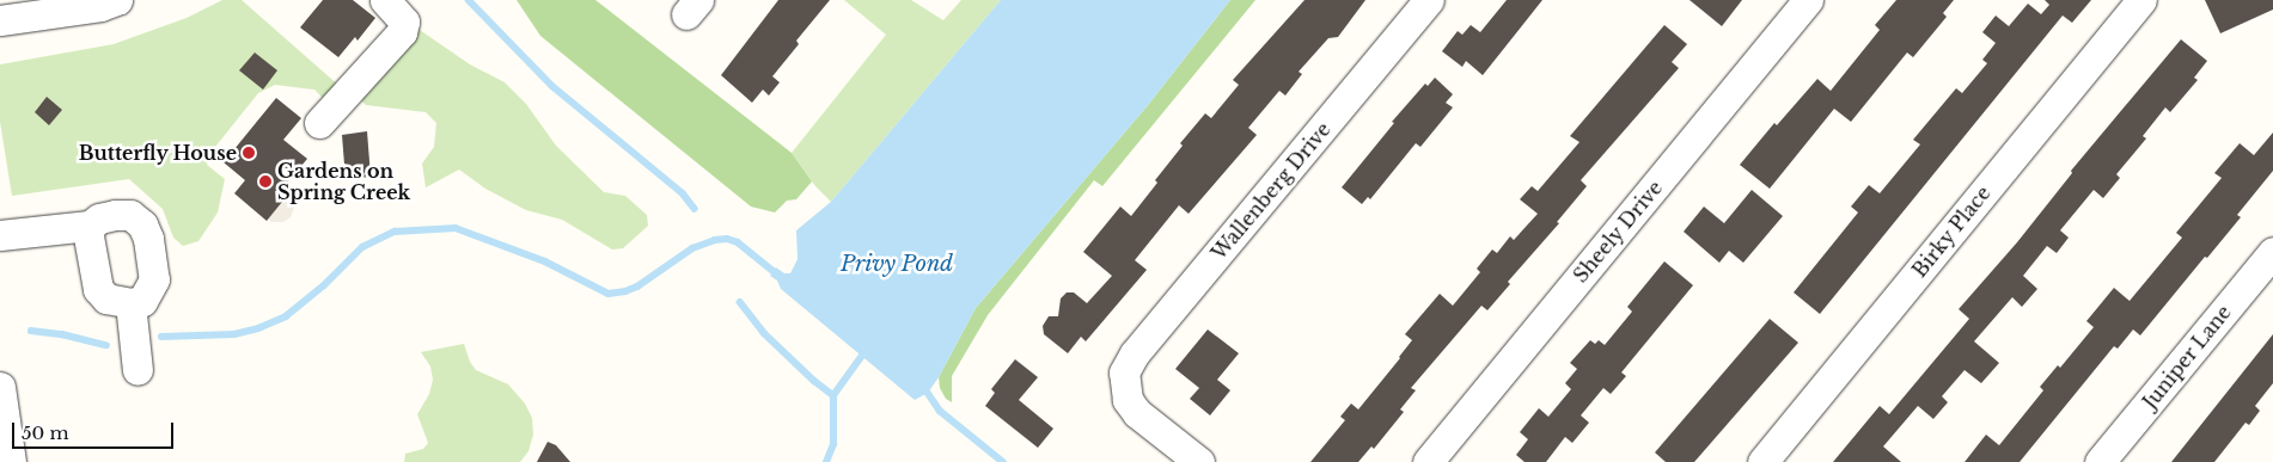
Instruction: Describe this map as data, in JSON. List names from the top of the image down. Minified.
{"streets":{"street":["Wallenberg Drive","Sheely Drive","Birky Place","Juniper Lane"]},"water":["Privy Pond"],"places":["Butterfly House","Gardens on Spring Creek"],"scale_bar":"50 m"}
